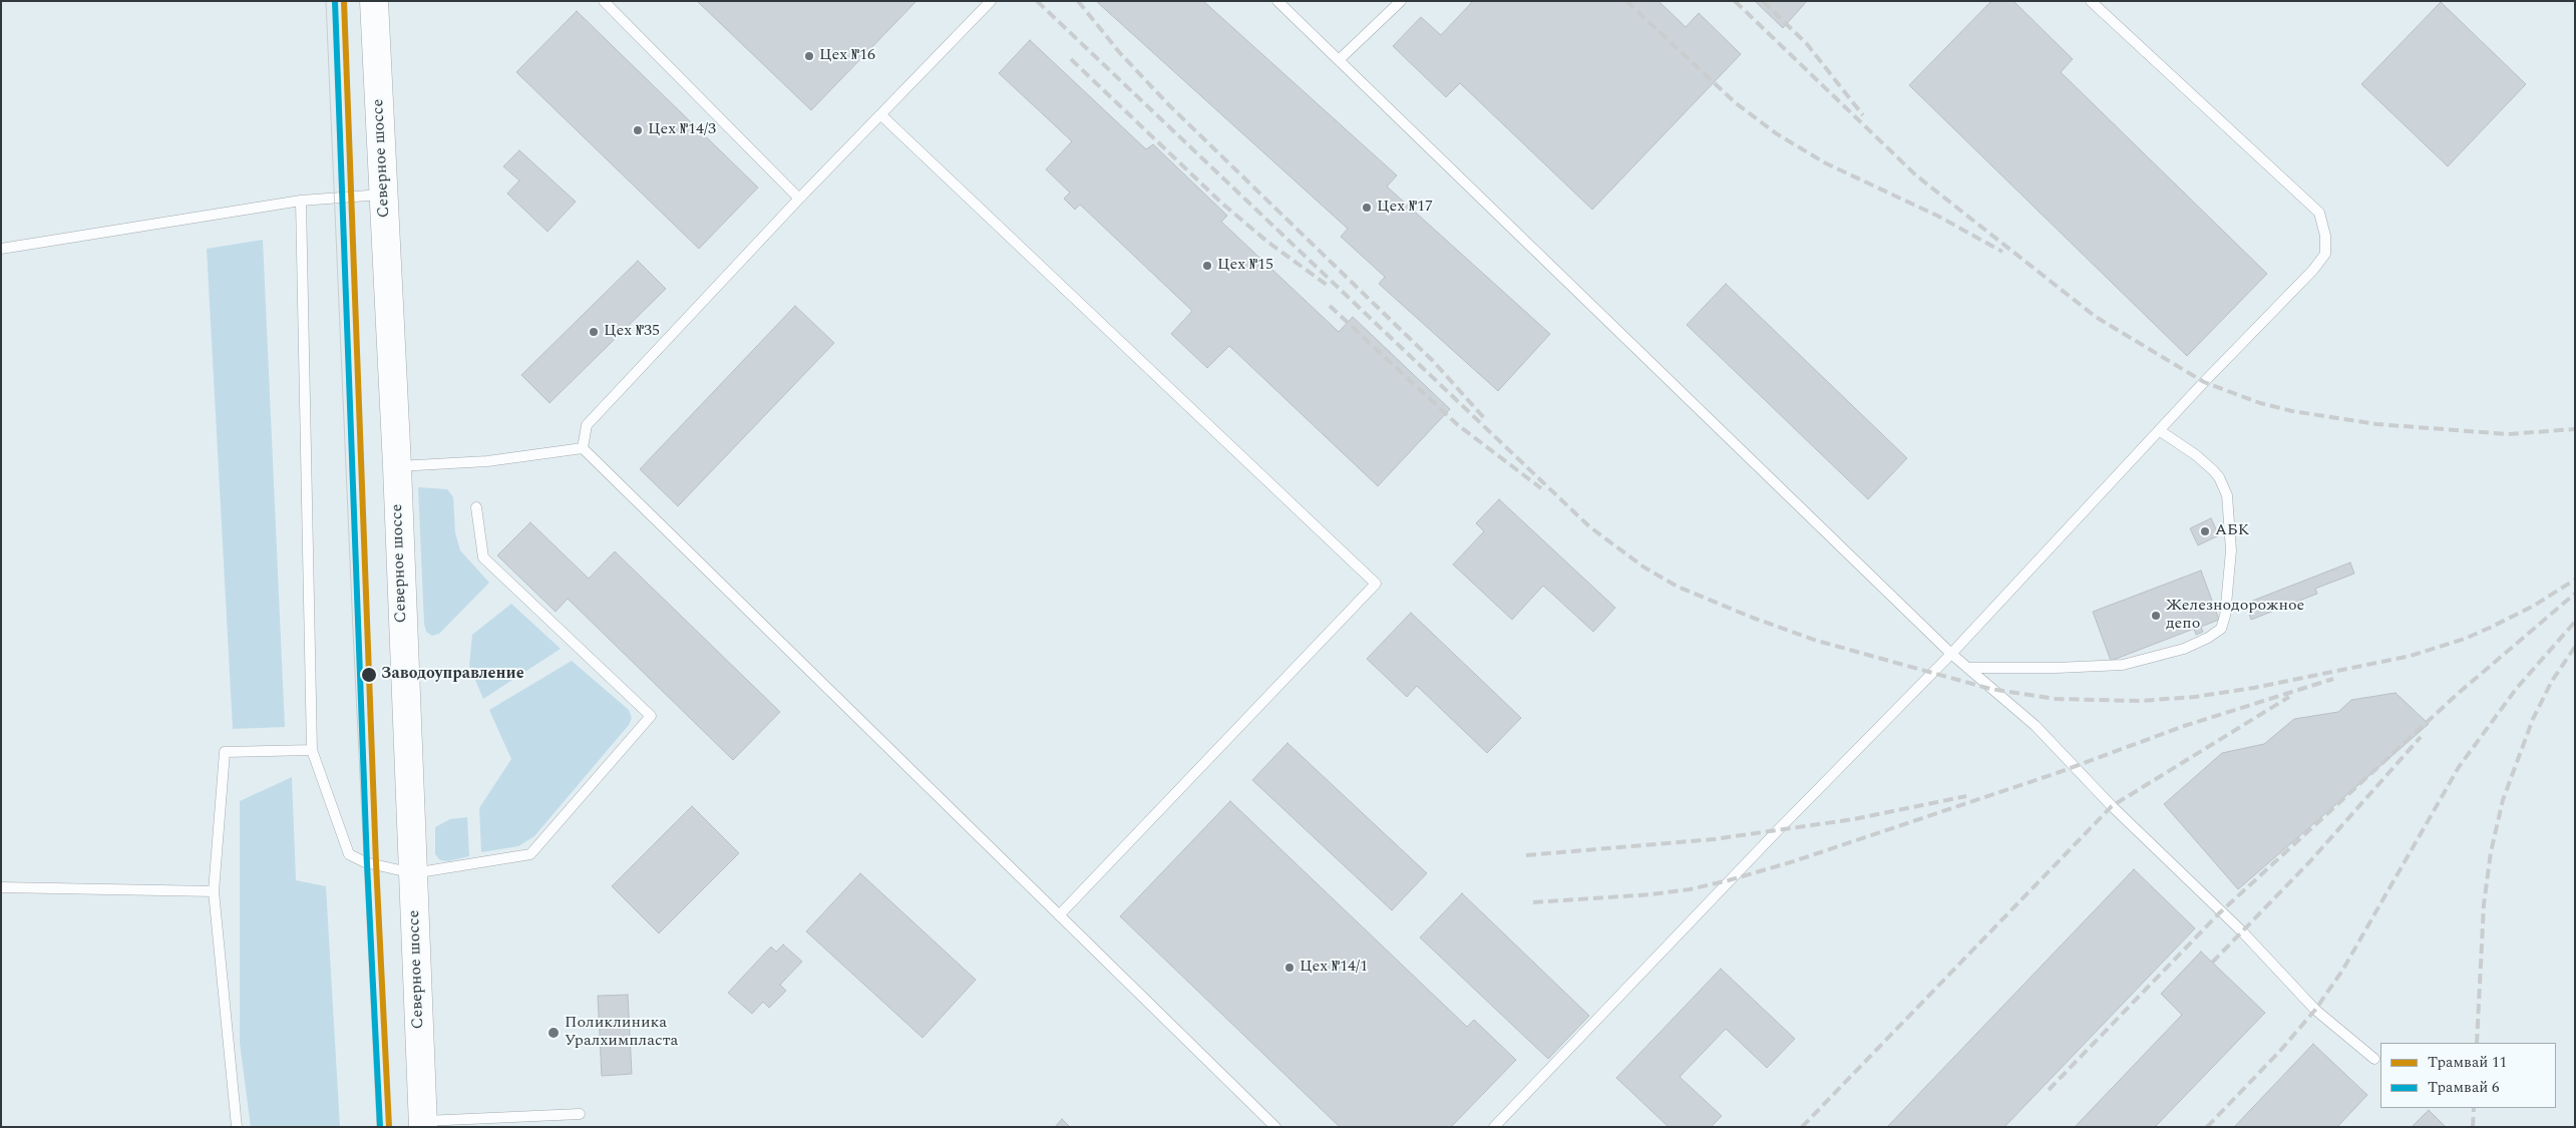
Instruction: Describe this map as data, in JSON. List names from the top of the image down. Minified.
{"streets":{"main road":["Северное шоссе"]},"places":["Цех №16","Цех №14/3","Цех №17","Цех №15","Цех №35","АБК","Железнодорожное депо","Заводоуправление","Цех №14/1","Поликлиника Уралхимпласта"],"lines":["tram line 11","tram line 6"],"legend":["Трамвай 11","Трамвай 6"]}
